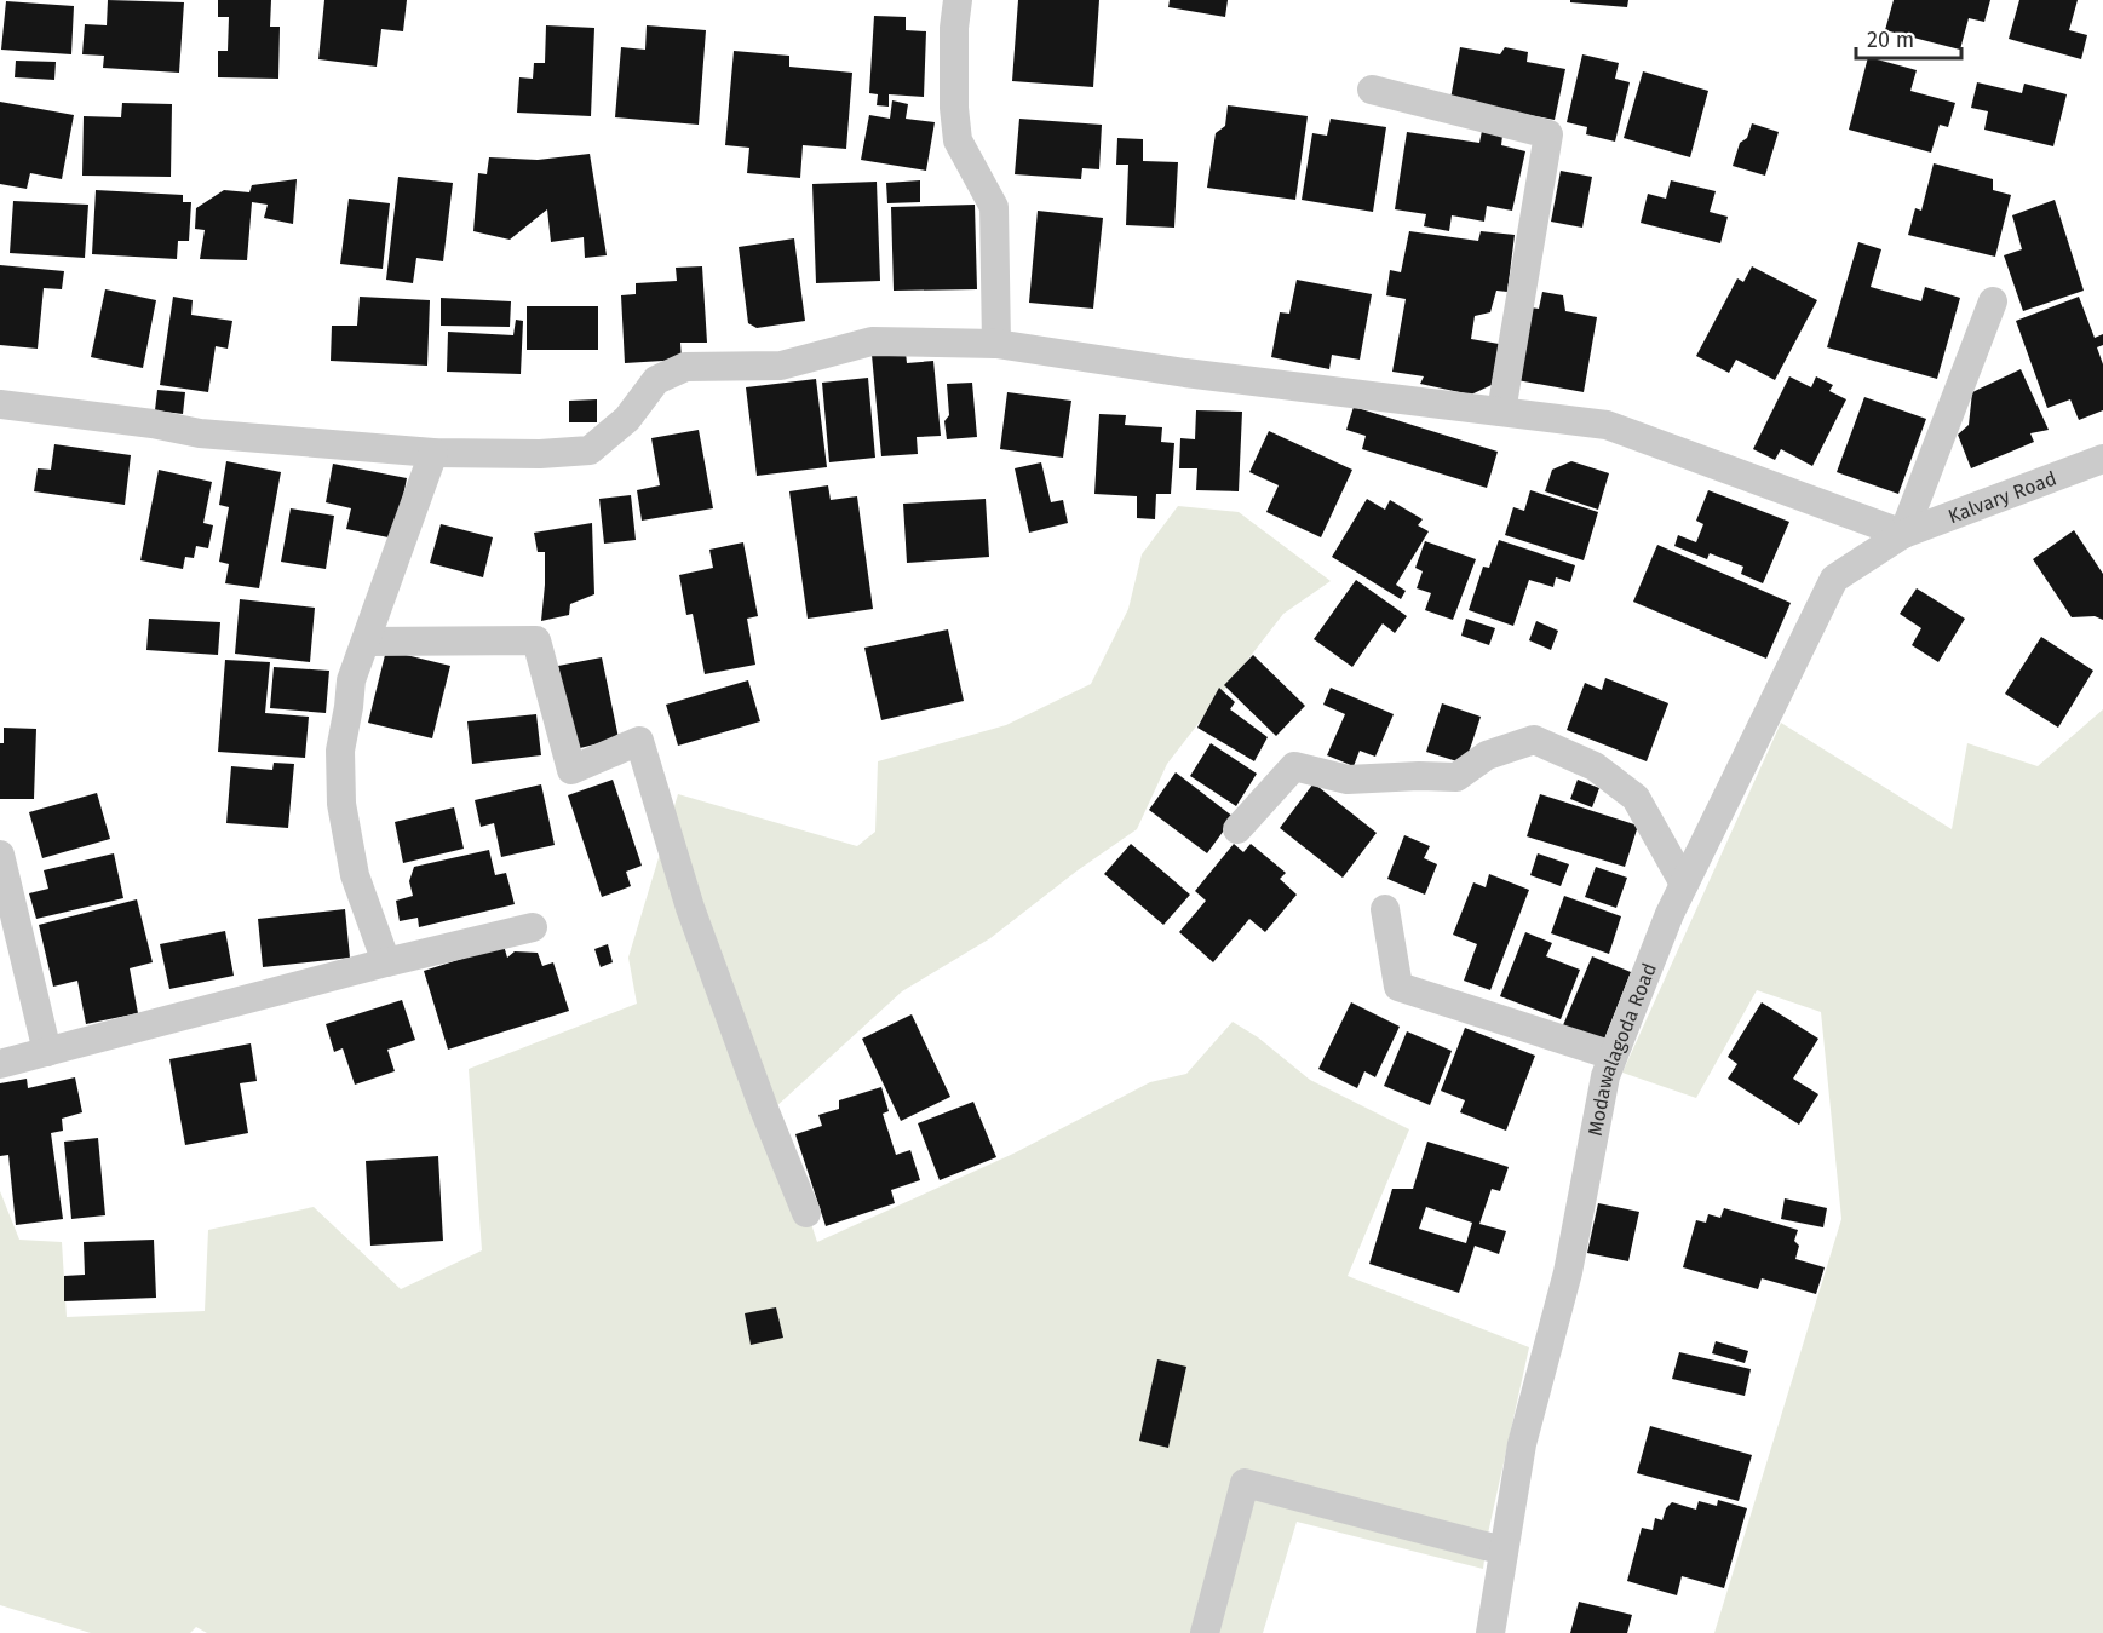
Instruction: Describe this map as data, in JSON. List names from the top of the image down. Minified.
{"streets":{"street":["Kalvary Road","Modawalagoda Road"]},"crossings":[["Kalvary Road","Modawalagoda Road"]],"scale_bar":"20 m"}
